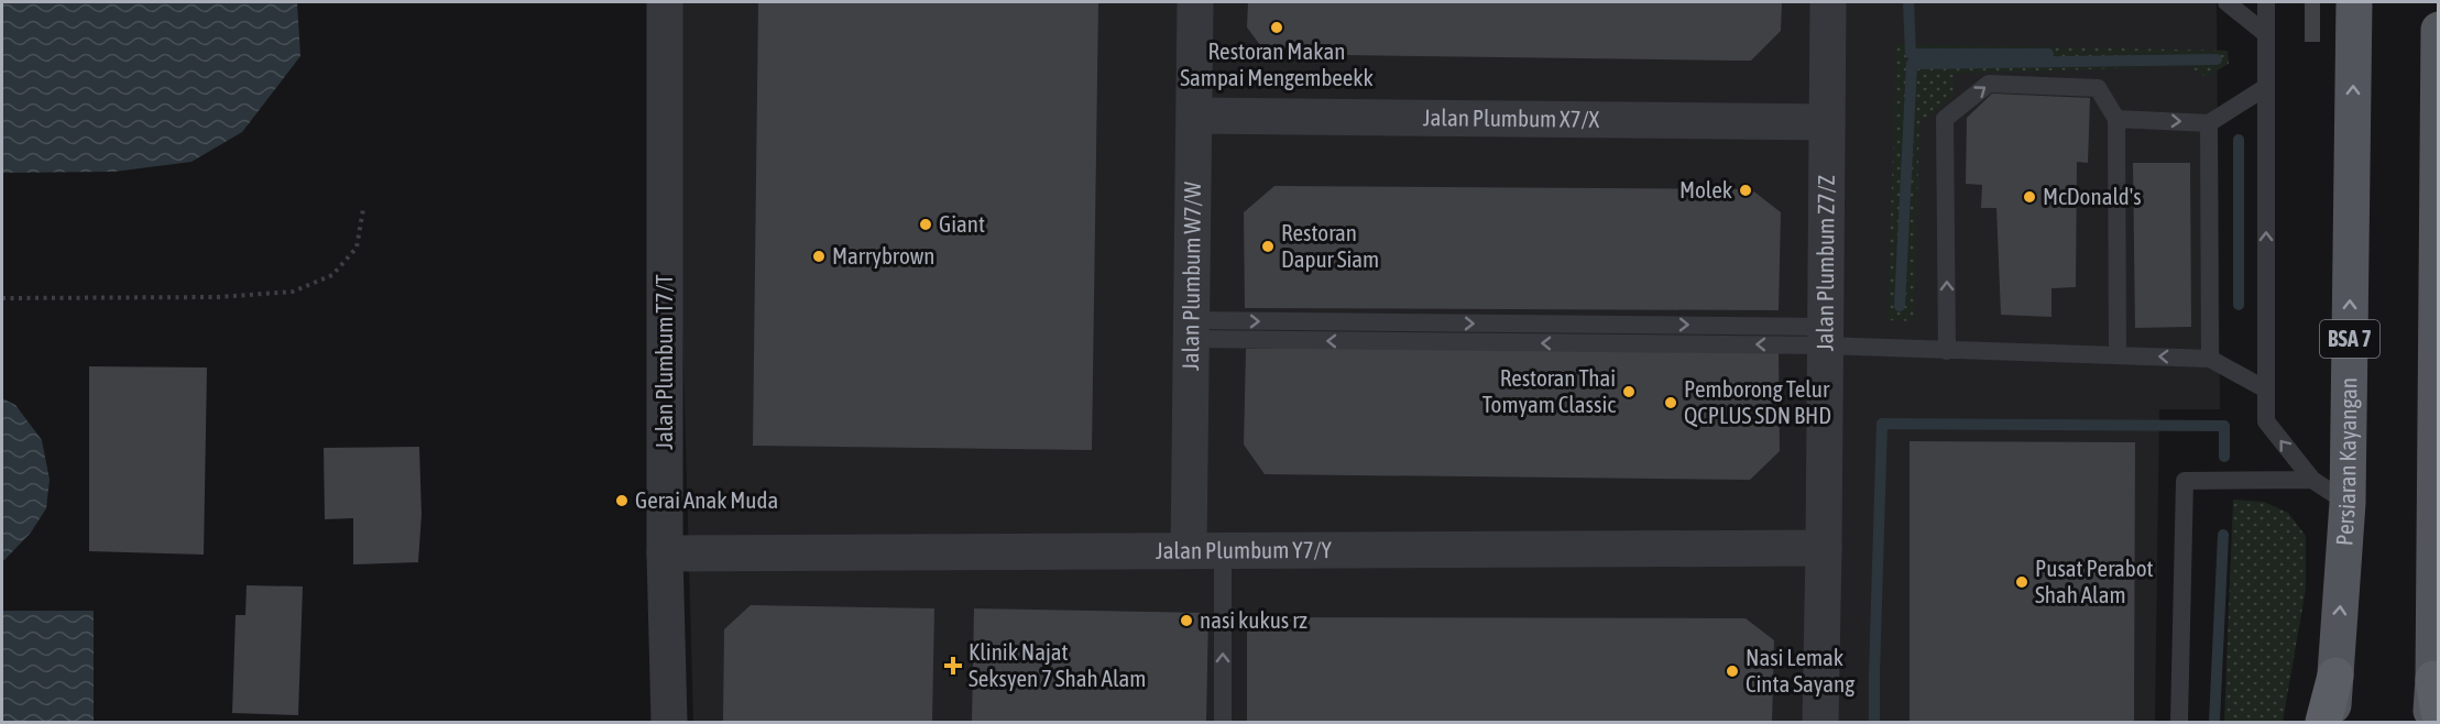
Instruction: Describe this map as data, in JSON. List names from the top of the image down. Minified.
{"streets":{"main road":["BSA 7","Persiaran Kayangan"],"street":["Jalan Plumbum X7/X","Jalan Plumbum Z7/Z","Jalan Plumbum W7/W","Jalan Plumbum T7/T","Jalan Plumbum Y7/Y"]},"crossings":[["Jalan Plumbum X7/X","Jalan Plumbum Z7/Z"],["Jalan Plumbum X7/X","Jalan Plumbum W7/W"],["Jalan Plumbum Z7/Z","Jalan Plumbum Y7/Y"],["Jalan Plumbum W7/W","Jalan Plumbum Y7/Y"],["Jalan Plumbum T7/T","Jalan Plumbum Y7/Y"]],"places":{"other":["Restoran Makan Sampai Mengembeekk","Molek","McDonald's","Giant","Restoran Dapur Siam","Marrybrown","Restoran Thai Tomyam Classic","Pemborong Telur QCPLUS SDN BHD","Gerai Anak Muda","Pusat Perabot Shah Alam","nasi kukus rz","Nasi Lemak Cinta Sayang"],"health":["Klinik Najat Seksyen 7 Shah Alam"]}}
